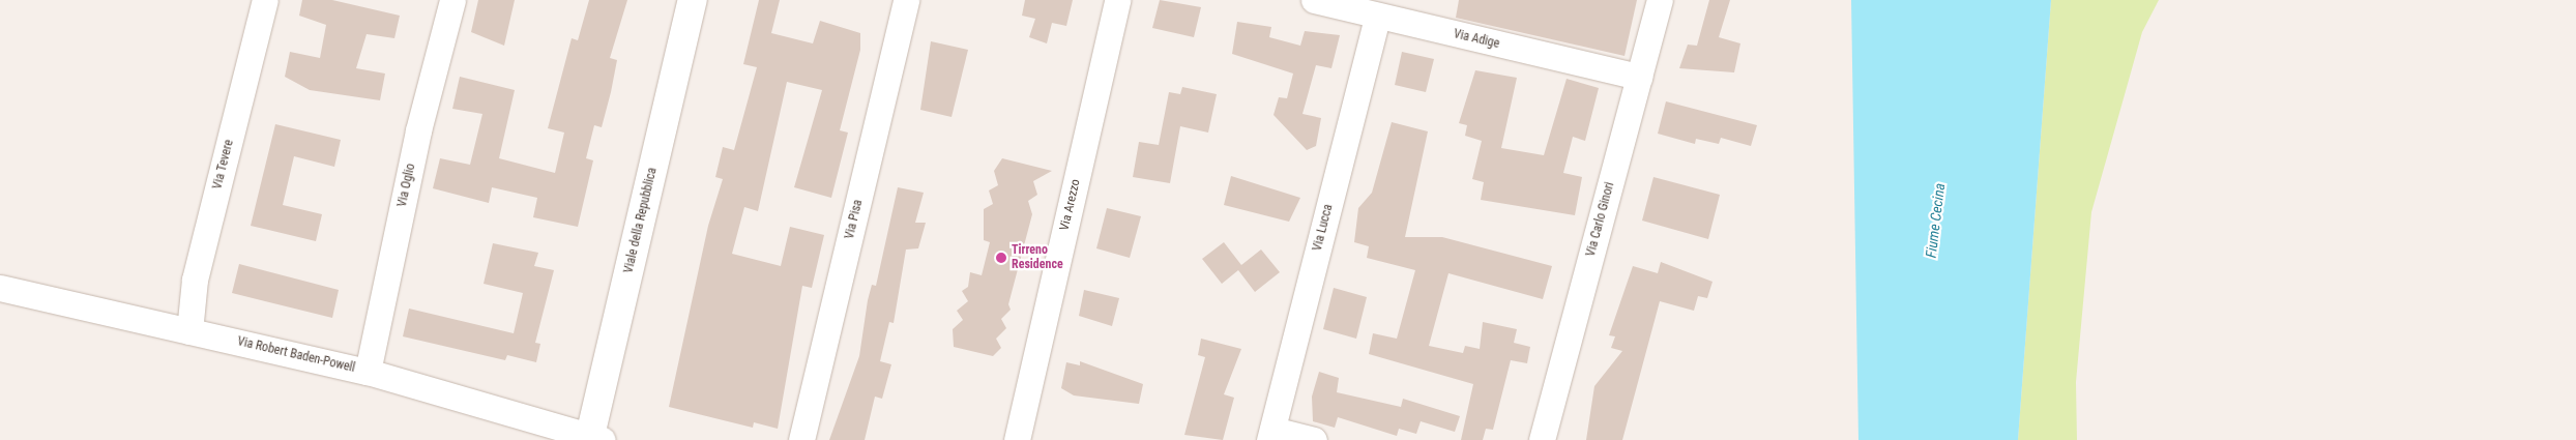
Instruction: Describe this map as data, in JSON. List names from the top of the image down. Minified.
{"streets":{"street":["Via Adige","Via Tevere","Via Oglio","Via Arezzo","Via Pisa","Via Carlo Ginori","Viale della Repubblica","Via Lucca","Via Robert Baden-Powell"]},"crossings":[["Via Adige","Via Carlo Ginori"],["Via Adige","Via Lucca"],["Via Tevere","Via Robert Baden-Powell"],["Via Oglio","Via Robert Baden-Powell"],["Viale della Repubblica","Via Robert Baden-Powell"]],"water":["Fiume Cecina"],"places":["Tirreno Residence"]}
